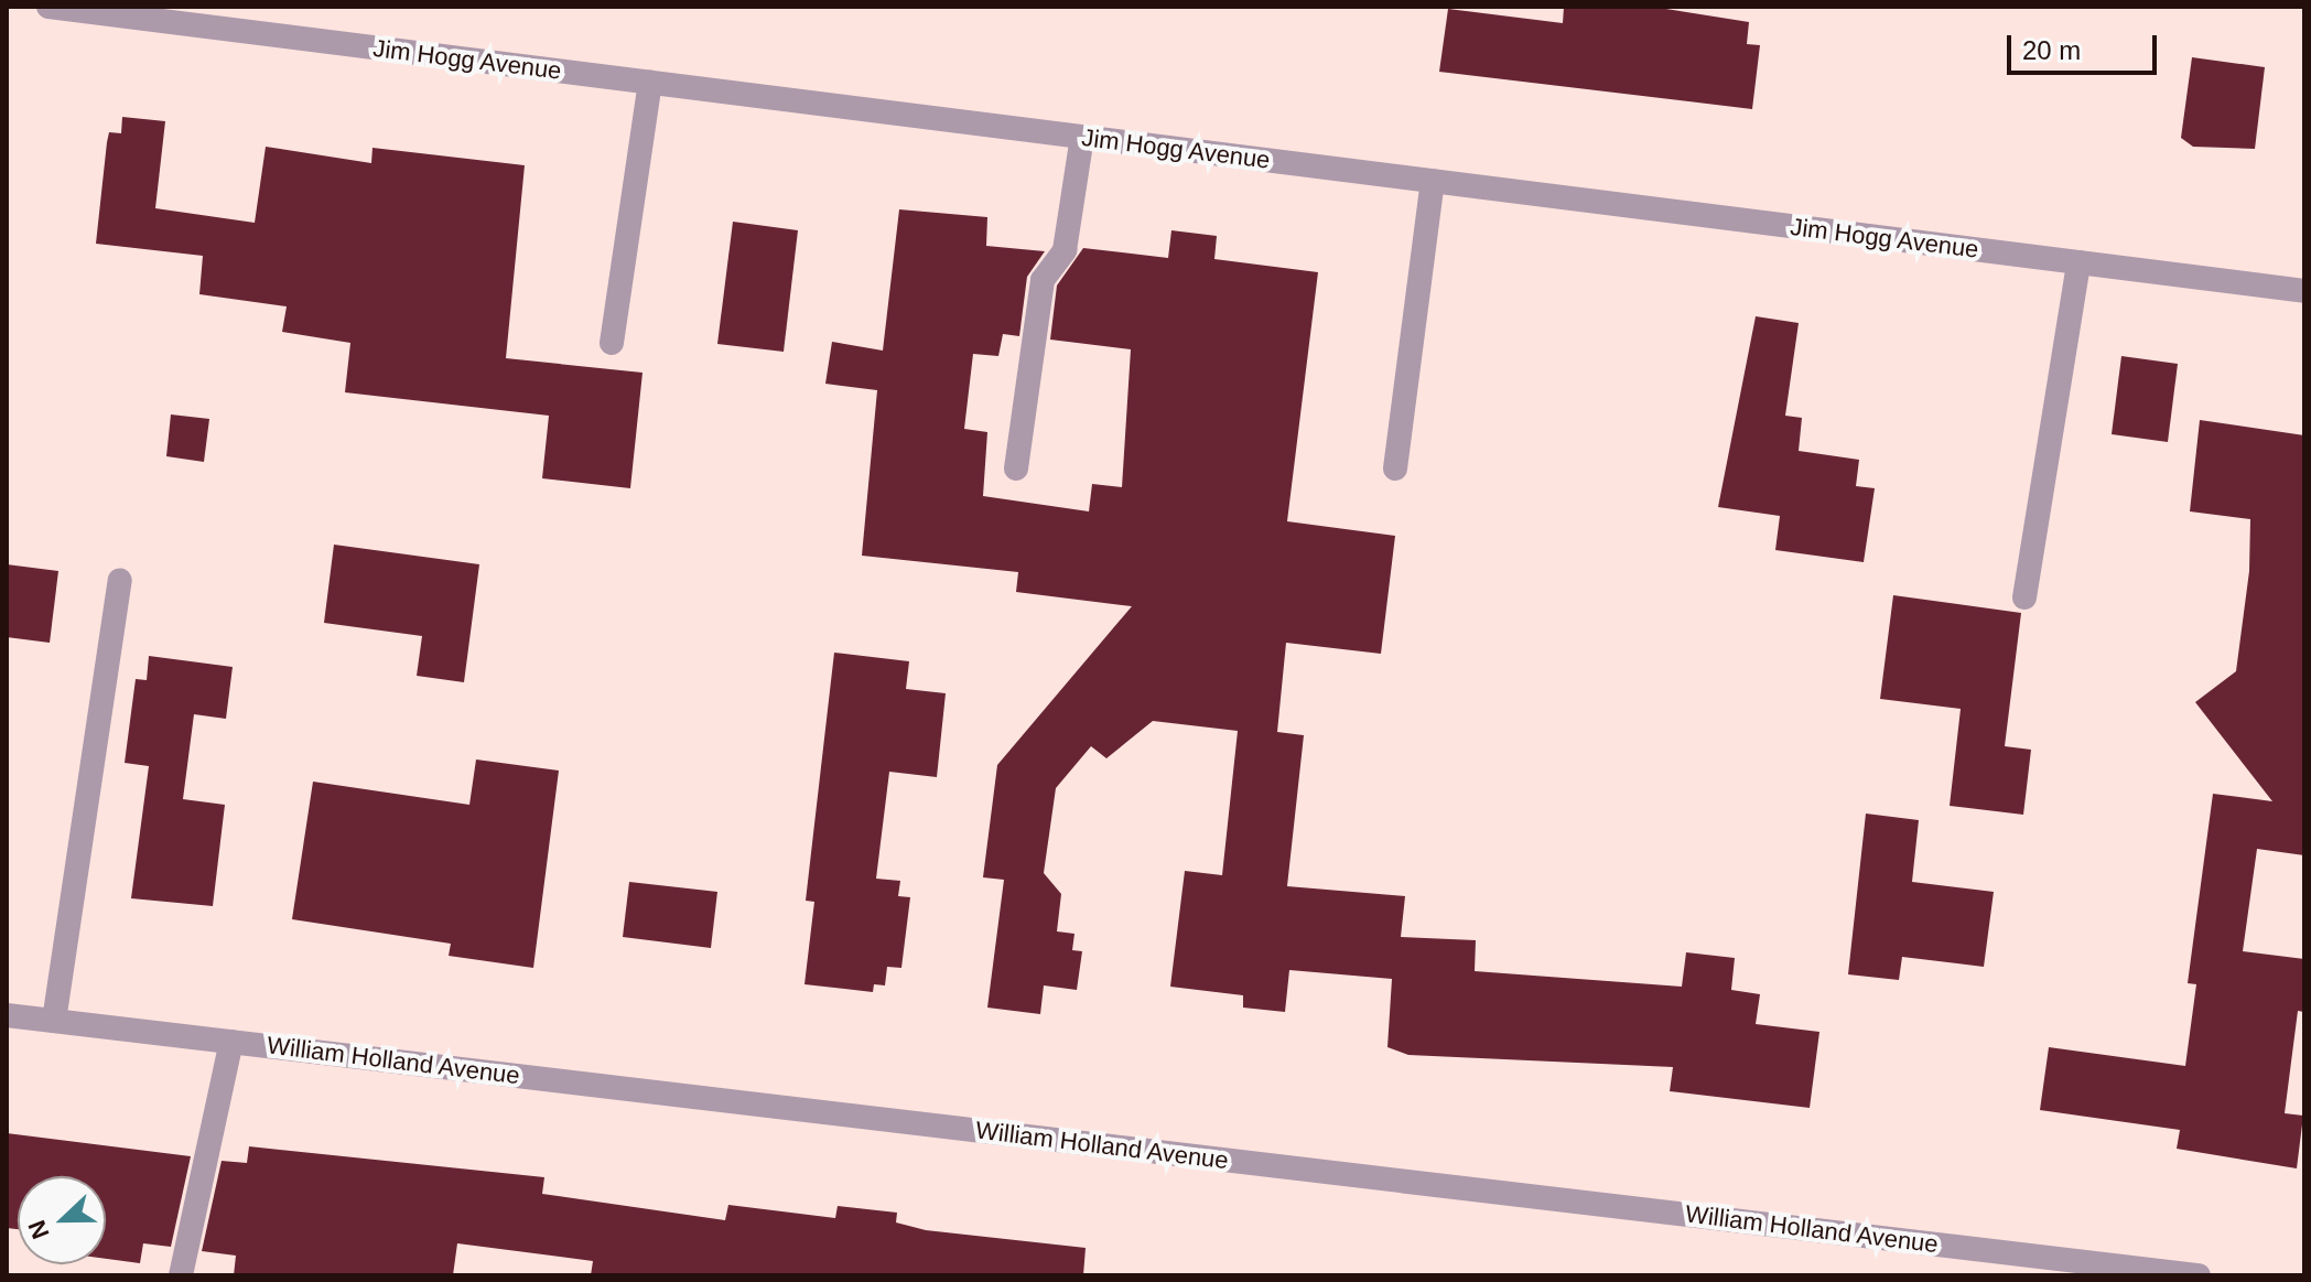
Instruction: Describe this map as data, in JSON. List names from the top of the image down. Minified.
{"streets":{"street":["Jim Hogg Avenue","William Holland Avenue"]},"scale_bar":"20 m","north":"left"}
